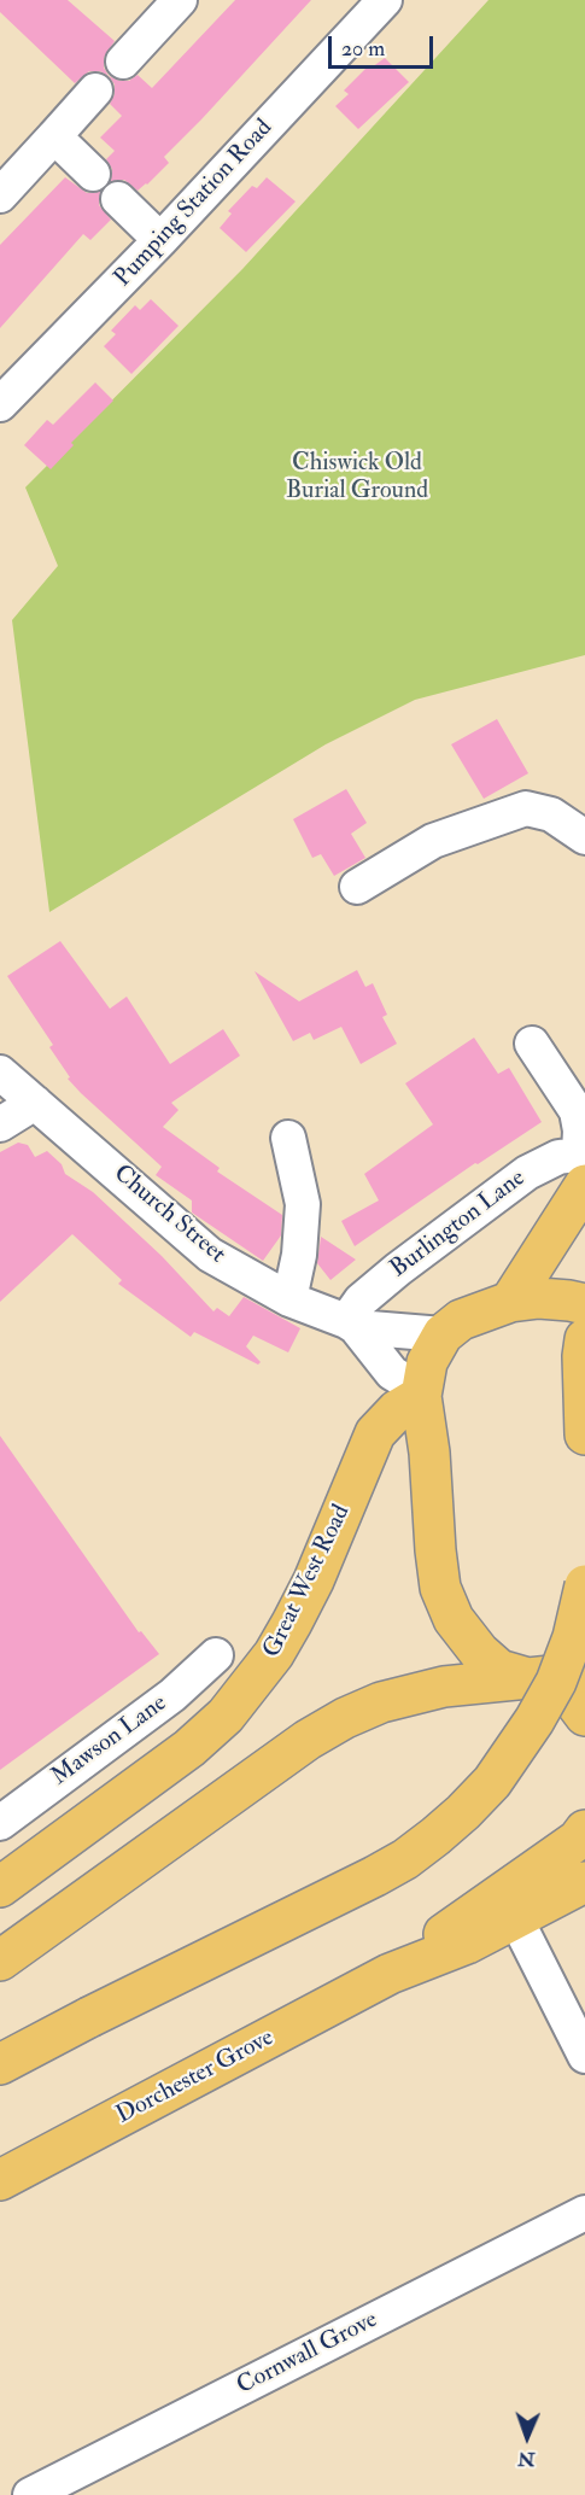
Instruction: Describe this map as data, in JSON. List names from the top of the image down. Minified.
{"streets":{"main road":["Great West Road","Dorchester Grove"],"street":["Pumping Station Road","Church Street","Burlington Lane","Mawson Lane","Cornwall Grove"]},"crossings":[["Church Street","Burlington Lane"]],"parks":["Chiswick Old Burial Ground"],"scale_bar":"20 m","north":"bottom"}
